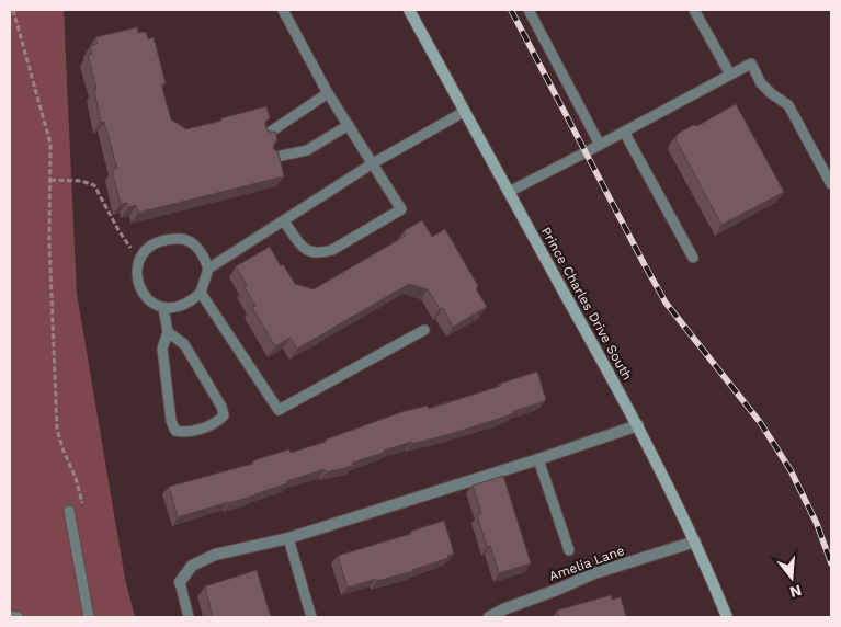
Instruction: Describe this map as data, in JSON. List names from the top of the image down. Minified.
{"streets":{"main road":["Prince Charles Drive South"],"street":["Amelia Lane"]},"crossings":[["Prince Charles Drive South","Amelia Lane"]],"north":"bottom"}
